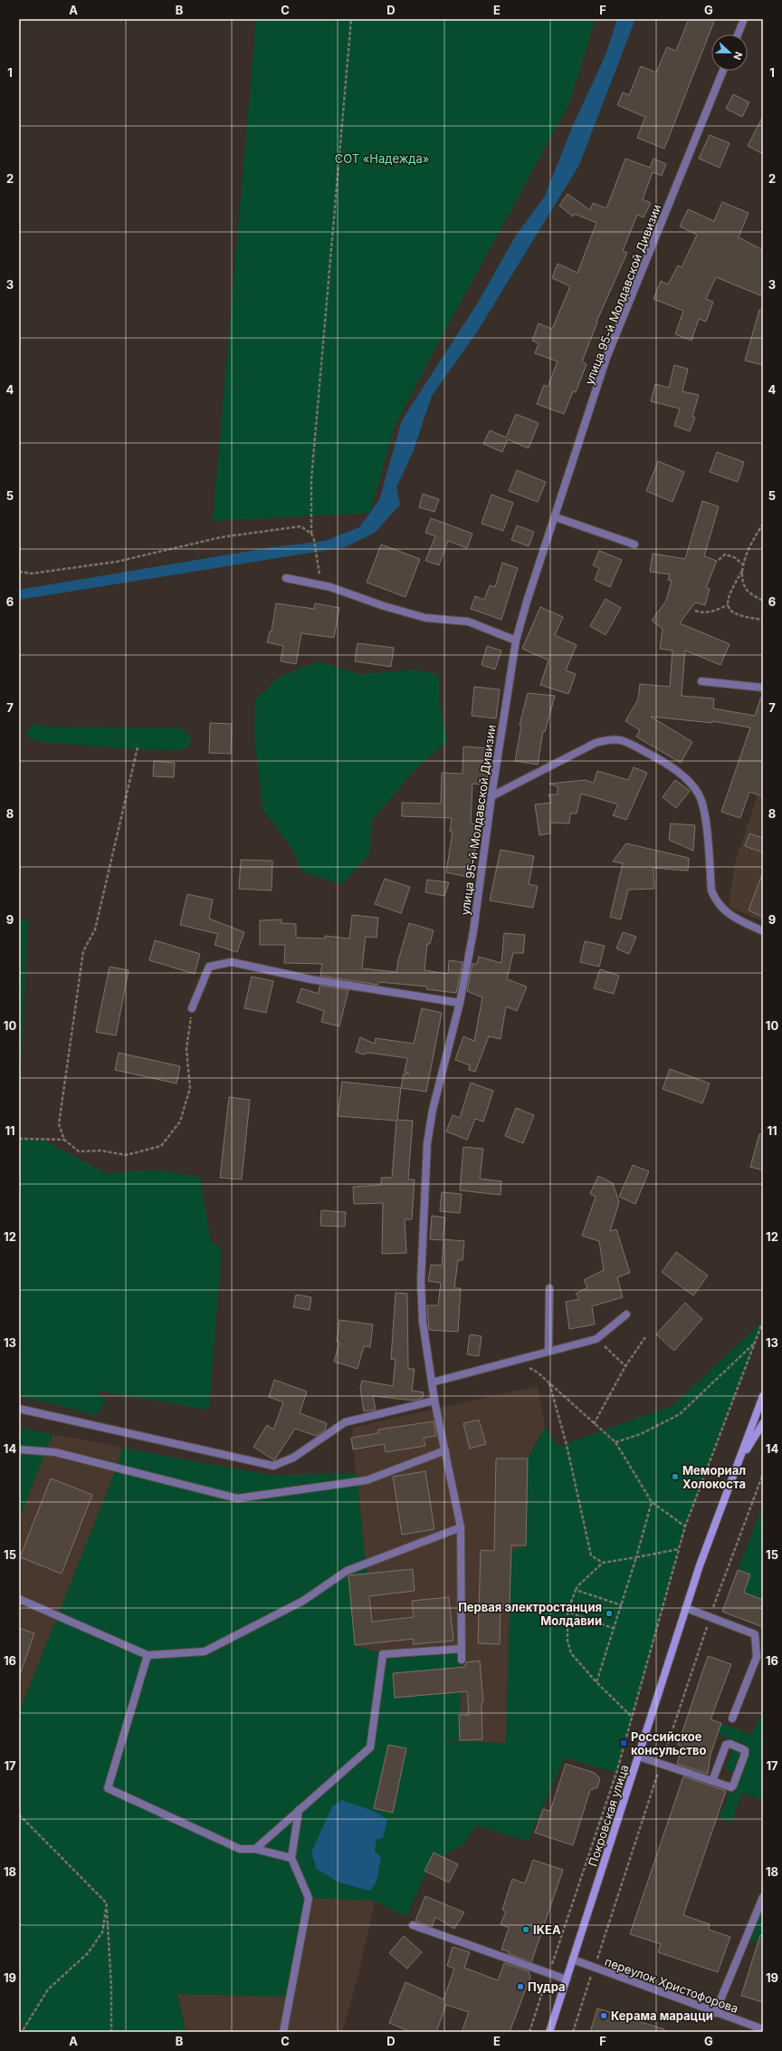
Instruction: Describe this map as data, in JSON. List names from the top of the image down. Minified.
{"streets":{"main road":["Покровская улица"],"street":["улица 95-й Молдавской Дивизии","переулок Христофорова"]},"crossings":[["Покровская улица","переулок Христофорова"]],"parks":["СОТ «Надежда»"],"places":{"other":["Мемориал Холокоста","Первая электростанция Молдавии","IKEA","Пудра","Керама марацци"],"transit":["Российское консульство"]},"north":"right","grid":{"columns":["A","B","C","D","E","F","G"],"rows":["1","2","3","4","5","6","7","8","9","10","11","12","13","14","15","16","17","18","19"]}}
